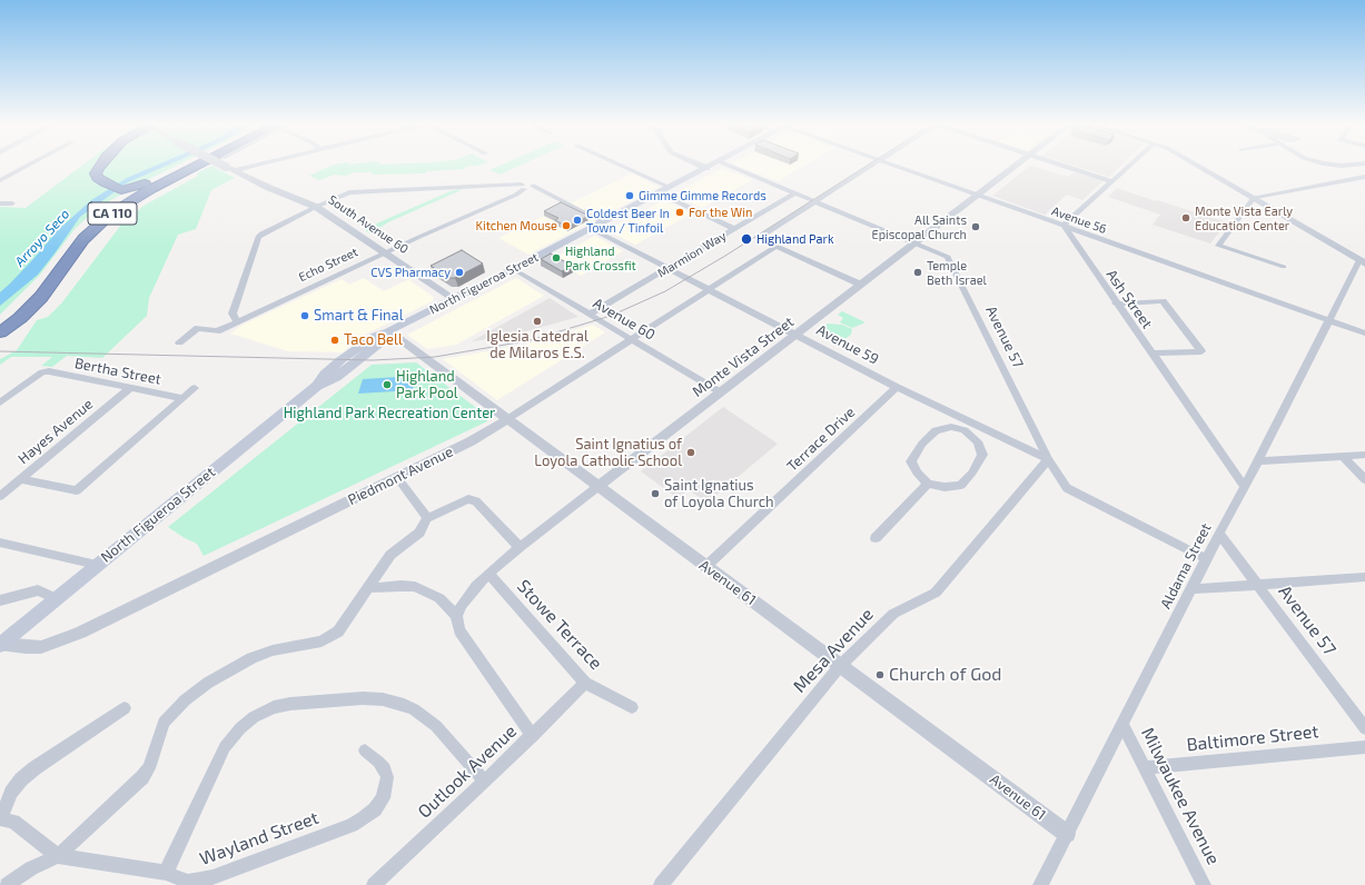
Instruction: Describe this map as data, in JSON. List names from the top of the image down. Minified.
{"streets":{"highway":["CA 110"],"main road":["North Figueroa Street"],"street":["Avenue 56","South Avenue 60","Marmion Way","Echo Street","Ash Street","Avenue 60","Avenue 57","Avenue 59","Monte Vista Street","Bertha Street","Hayes Avenue","Terrace Drive","Piedmont Avenue","Aldama Street","Avenue 61","Stowe Terrace","Mesa Avenue","Baltimore Street","Outlook Avenue","Milwaukee Avenue","Wayland Street"]},"crossings":[["Avenue 56","Ash Street"],["Avenue 56","Monte Vista Street"],["Avenue 56","Aldama Street"],["South Avenue 60","Echo Street"],["South Avenue 60","North Figueroa Street"],["Marmion Way","Avenue 60"],["Marmion Way","Avenue 57"],["Marmion Way","Avenue 59"],["North Figueroa Street","Avenue 60"],["North Figueroa Street","Avenue 59"],["North Figueroa Street","Piedmont Avenue"],["North Figueroa Street","Avenue 61"],["Ash Street","Aldama Street"],["Avenue 60","Monte Vista Street"],["Avenue 60","Piedmont Avenue"],["Avenue 57","Avenue 59"],["Avenue 57","Monte Vista Street"],["Avenue 57","Aldama Street"],["Avenue 57","Mesa Avenue"],["Avenue 59","Monte Vista Street"],["Avenue 59","Terrace Drive"],["Avenue 59","Piedmont Avenue"],["Avenue 59","Mesa Avenue"],["Monte Vista Street","Avenue 61"],["Monte Vista Street","Stowe Terrace"],["Bertha Street","Hayes Avenue"],["Terrace Drive","Avenue 61"],["Piedmont Avenue","Avenue 61"],["Aldama Street","Avenue 61"],["Aldama Street","Milwaukee Avenue"],["Avenue 61","Mesa Avenue"],["Stowe Terrace","Outlook Avenue"],["Baltimore Street","Milwaukee Avenue"]],"water":["Arroyo Seco"],"parks":["Highland Park Recreation Center"],"places":["Gimme Gimme Records","For the Win","Monte Vista Early Education Center","Coldest Beer In Town / Tinfoil","Kitchen Mouse","All Saints Episcopal Church","Highland Park","Highland Park Crossfit","CVS Pharmacy","Temple Beth Israel","Smart & Final","Iglesia Catedral de Milaros E.S.","Taco Bell","Highland Park Pool","Saint Ignatius of Loyola Catholic School","Saint Ignatius of Loyola Church","Church of God"]}
